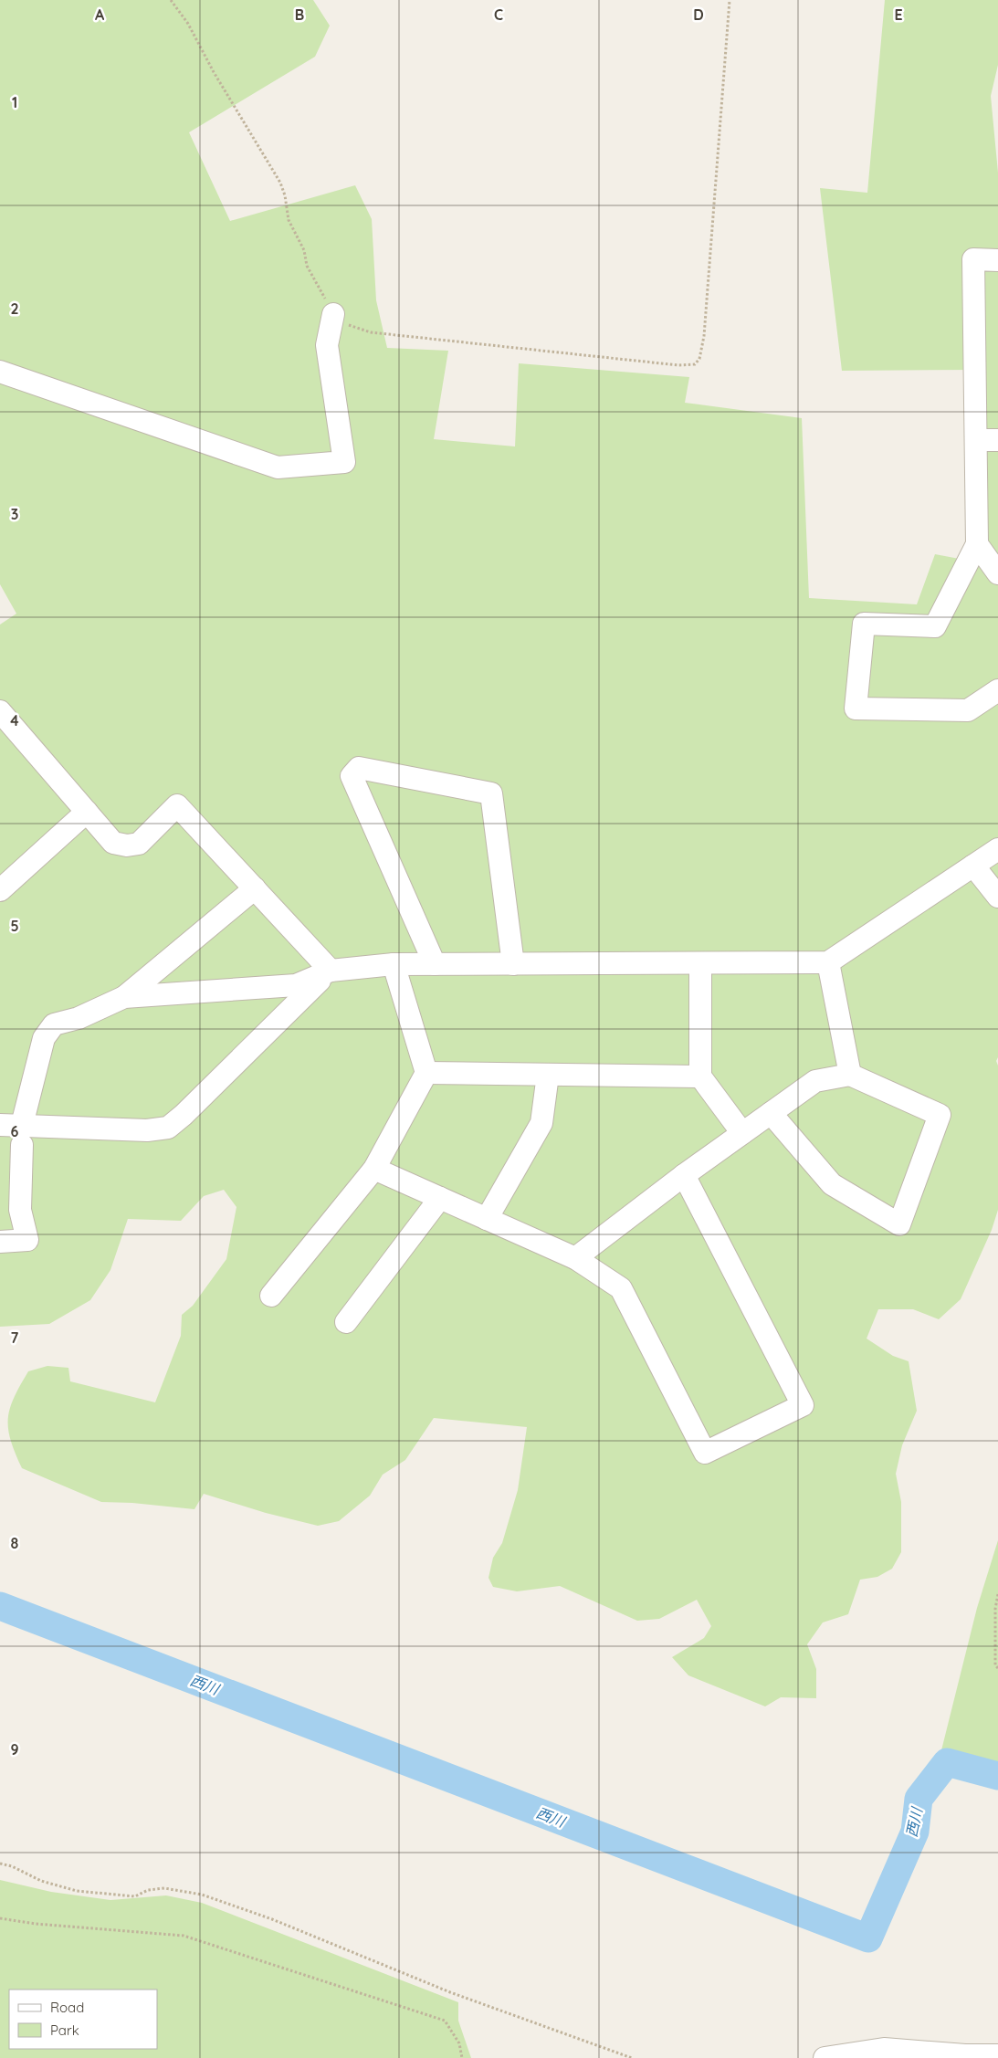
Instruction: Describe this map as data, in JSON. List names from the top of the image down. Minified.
{"water":["西川"],"legend":["Road","Park"],"grid":{"columns":["A","B","C","D","E"],"rows":["1","2","3","4","5","6","7","8","9"]}}
